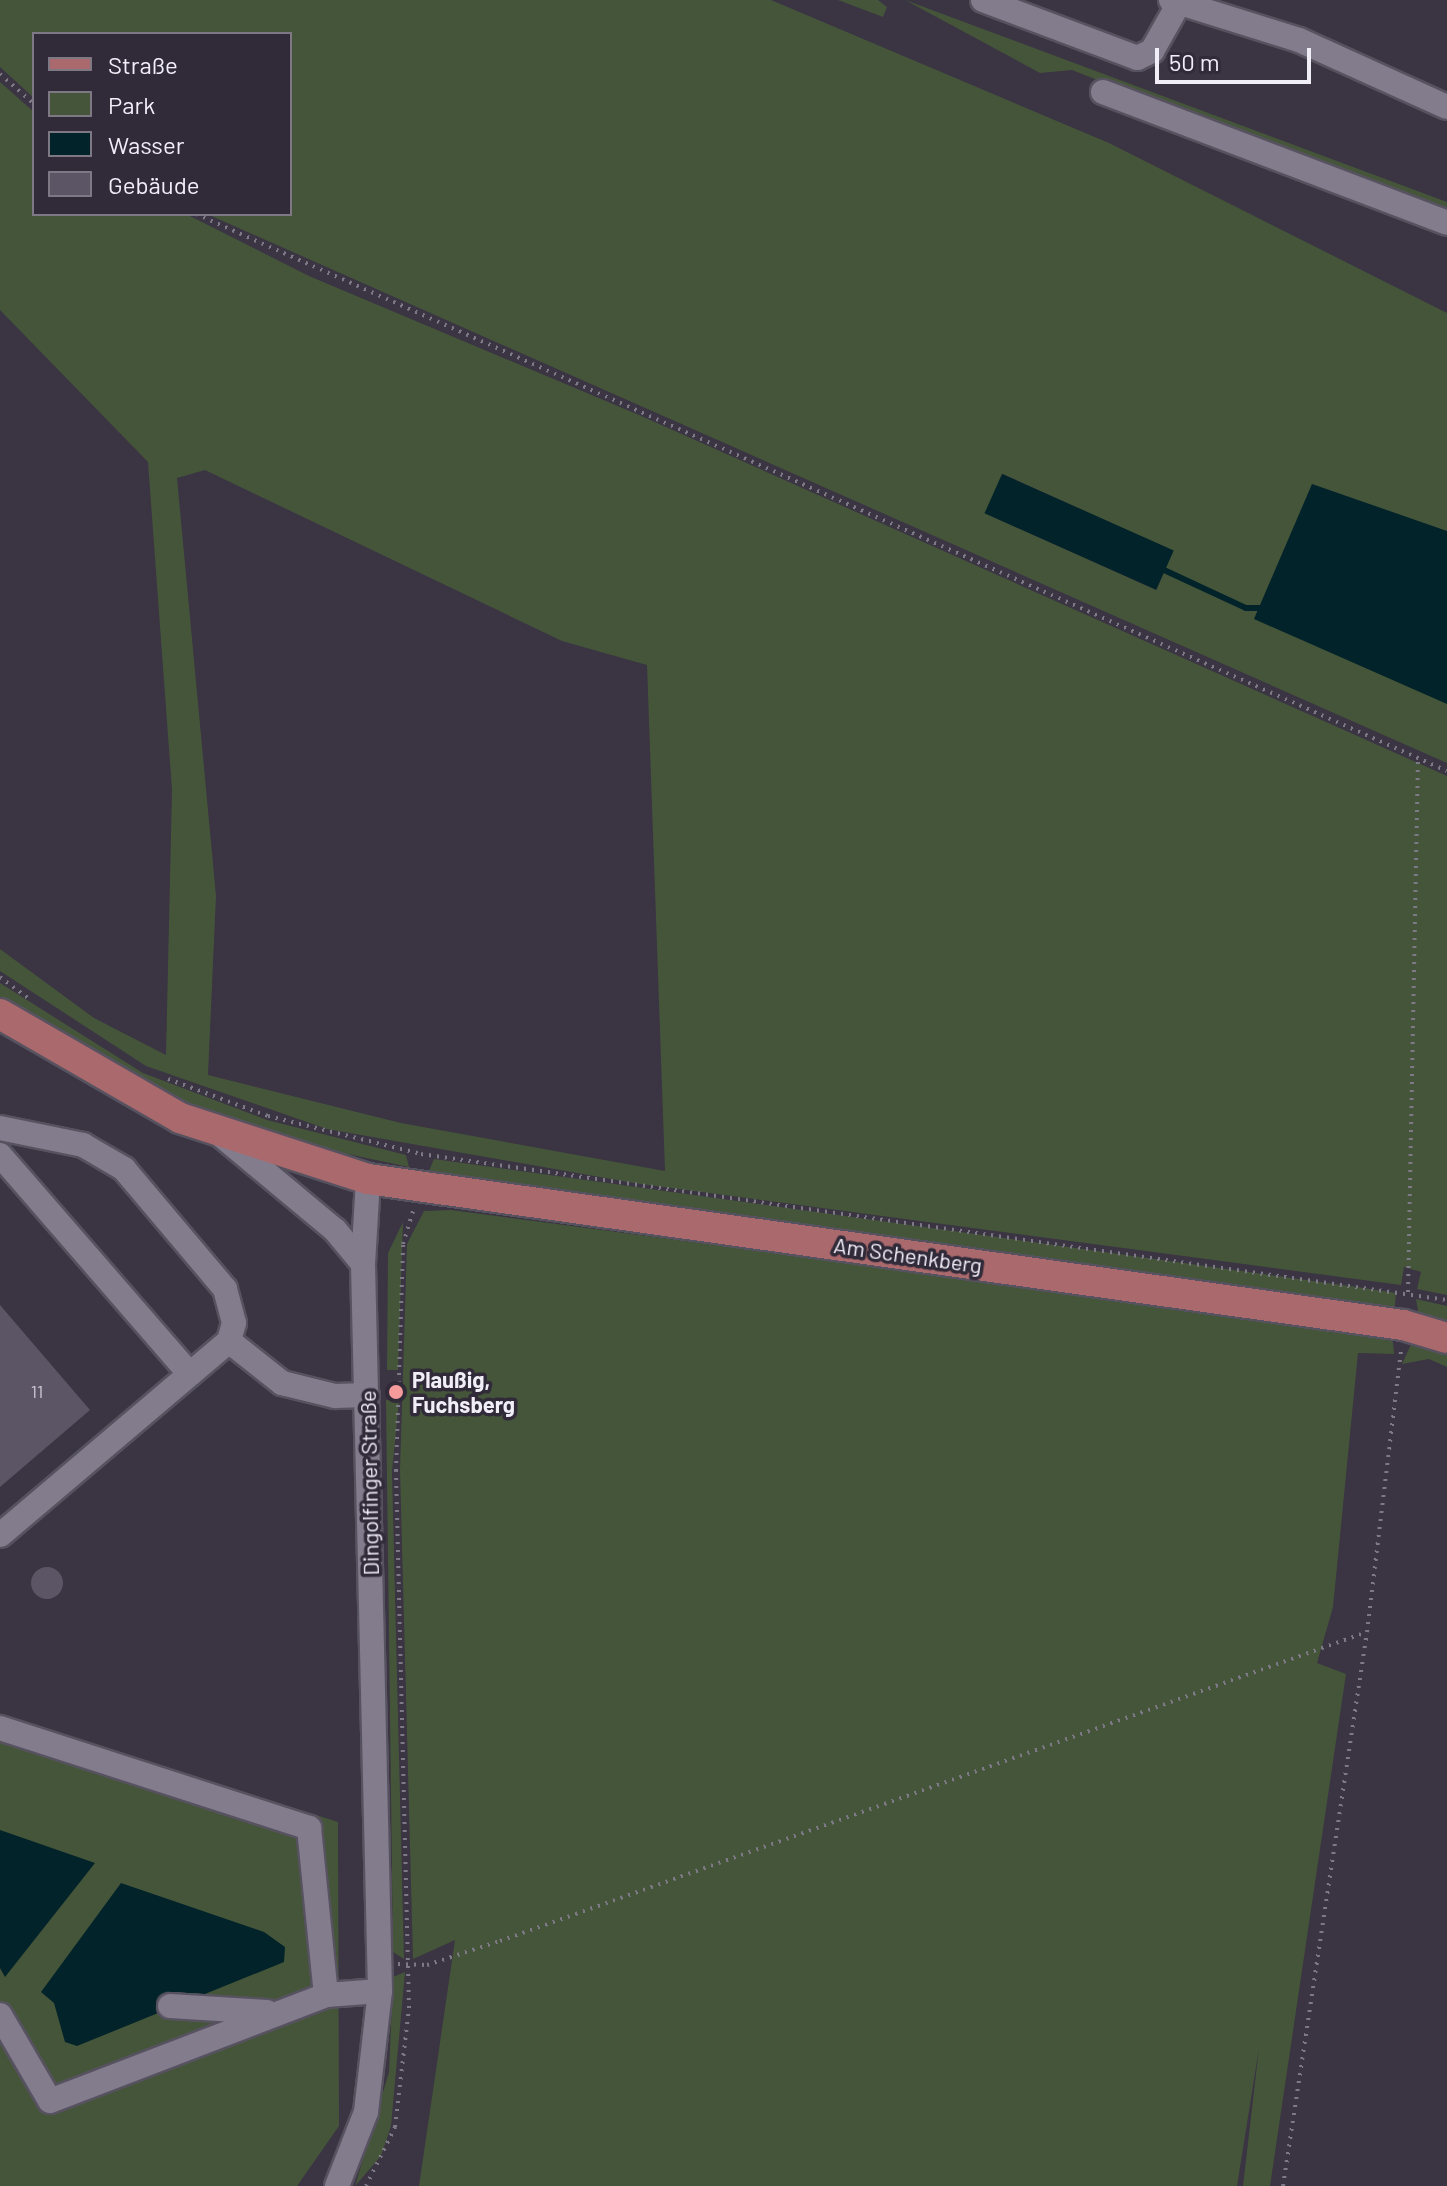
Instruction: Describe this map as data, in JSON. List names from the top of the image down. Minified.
{"streets":{"main road":["Am Schenkberg"],"street":["Dingolfinger Straße"]},"crossings":[["Am Schenkberg","Dingolfinger Straße"]],"places":["Plaußig, Fuchsberg"],"house_numbers":["11"],"legend":["Straße","Park","Wasser","Gebäude"],"scale_bar":"50 m"}
